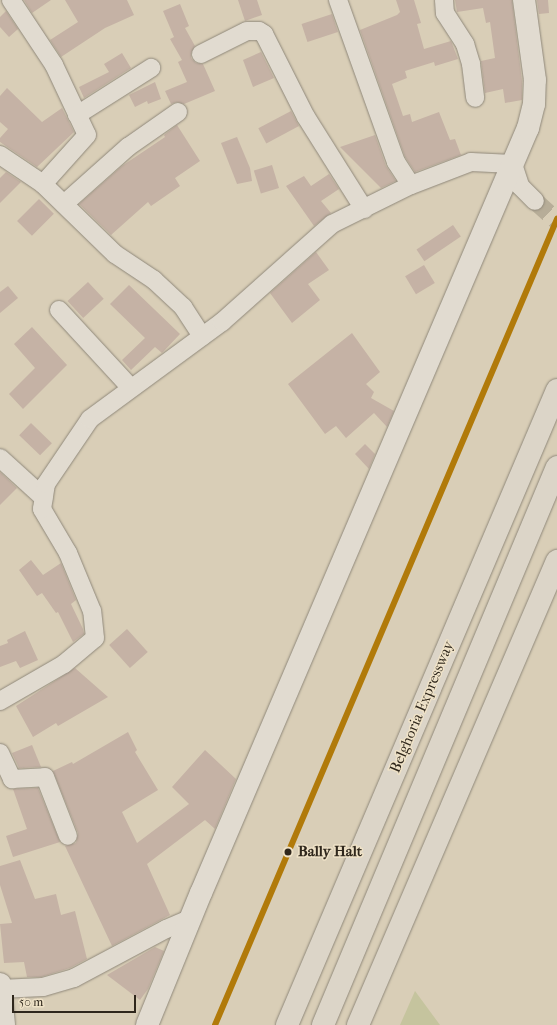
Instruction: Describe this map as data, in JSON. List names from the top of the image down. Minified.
{"streets":{"main road":["Belghoria Expressway"]},"places":["Bally Halt"],"scale_bar":"50 m"}
